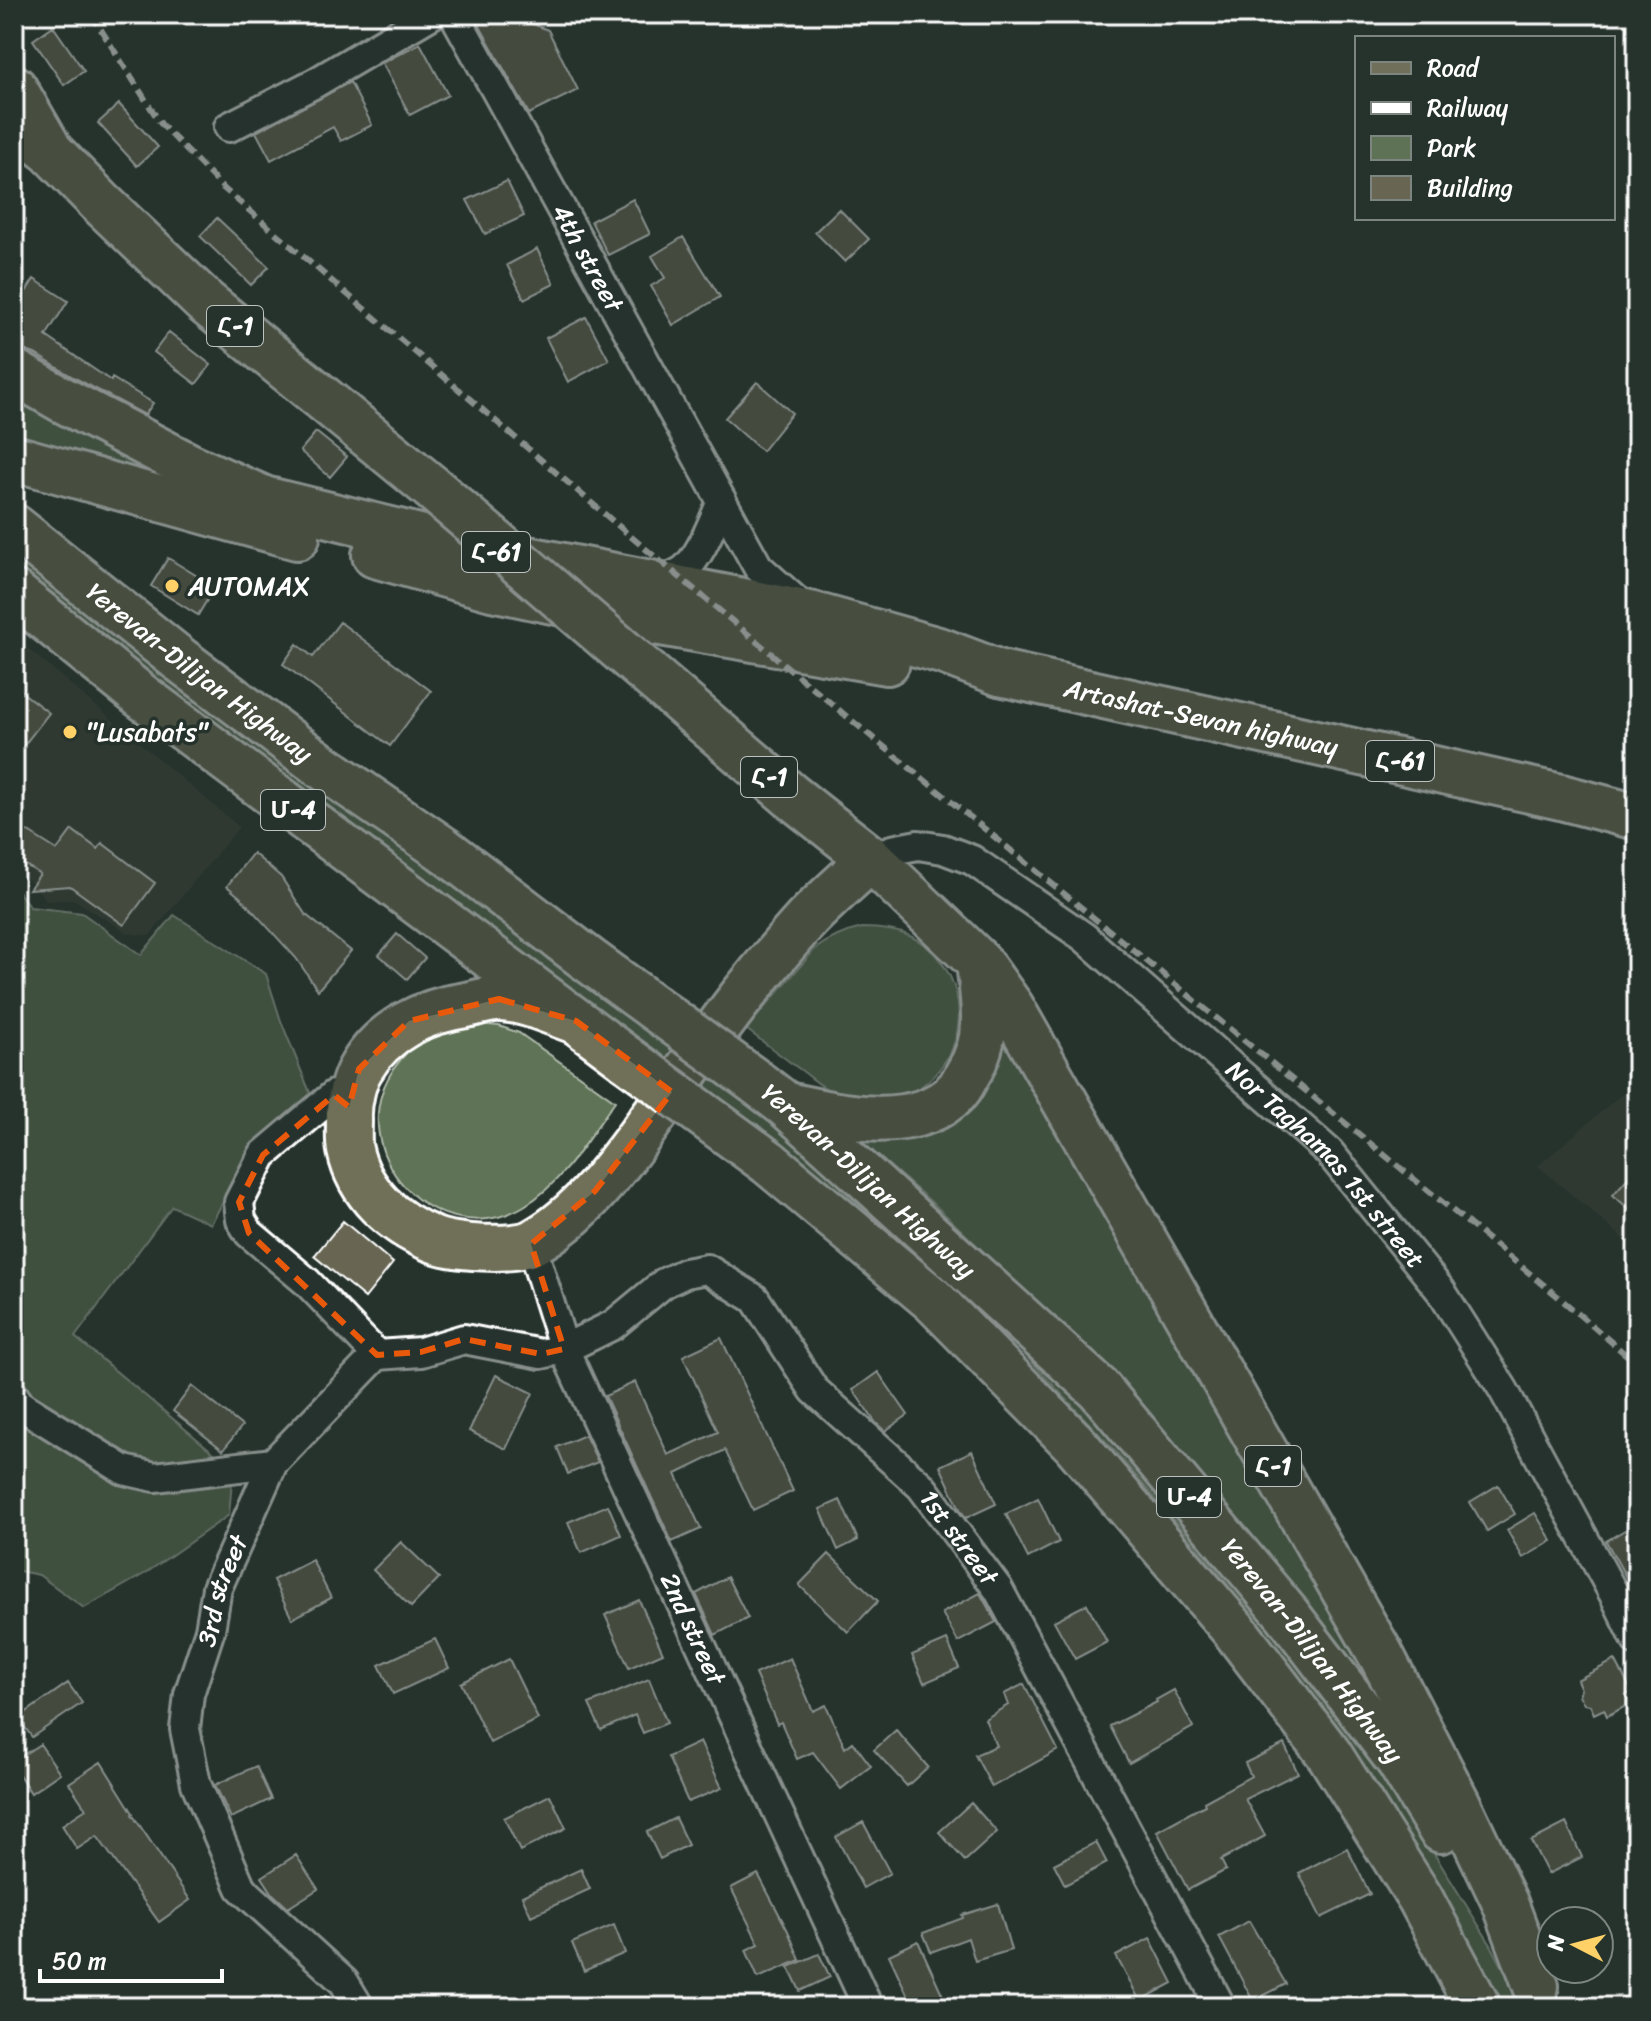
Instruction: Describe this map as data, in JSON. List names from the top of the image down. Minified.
{"streets":{"main road":["Հ-1","Հ-61","Yerevan-Dilijan Highway","Artashat-Sevan highway","Մ-4"],"street":["4th street","Nor Taghamas 1st street","1st street","3rd street","2nd street"]},"crossings":[["4th street","Հ-61"],["Հ-1","Yerevan-Dilijan Highway"],["Հ-1","Nor Taghamas 1st street"],["Հ-61","Artashat-Sevan highway"],["1st street","2nd street"]],"places":["AUTOMAX","\"Lusabats\""],"legend":["Road","Railway","Park","Building"],"scale_bar":"50 m","north":"left"}
